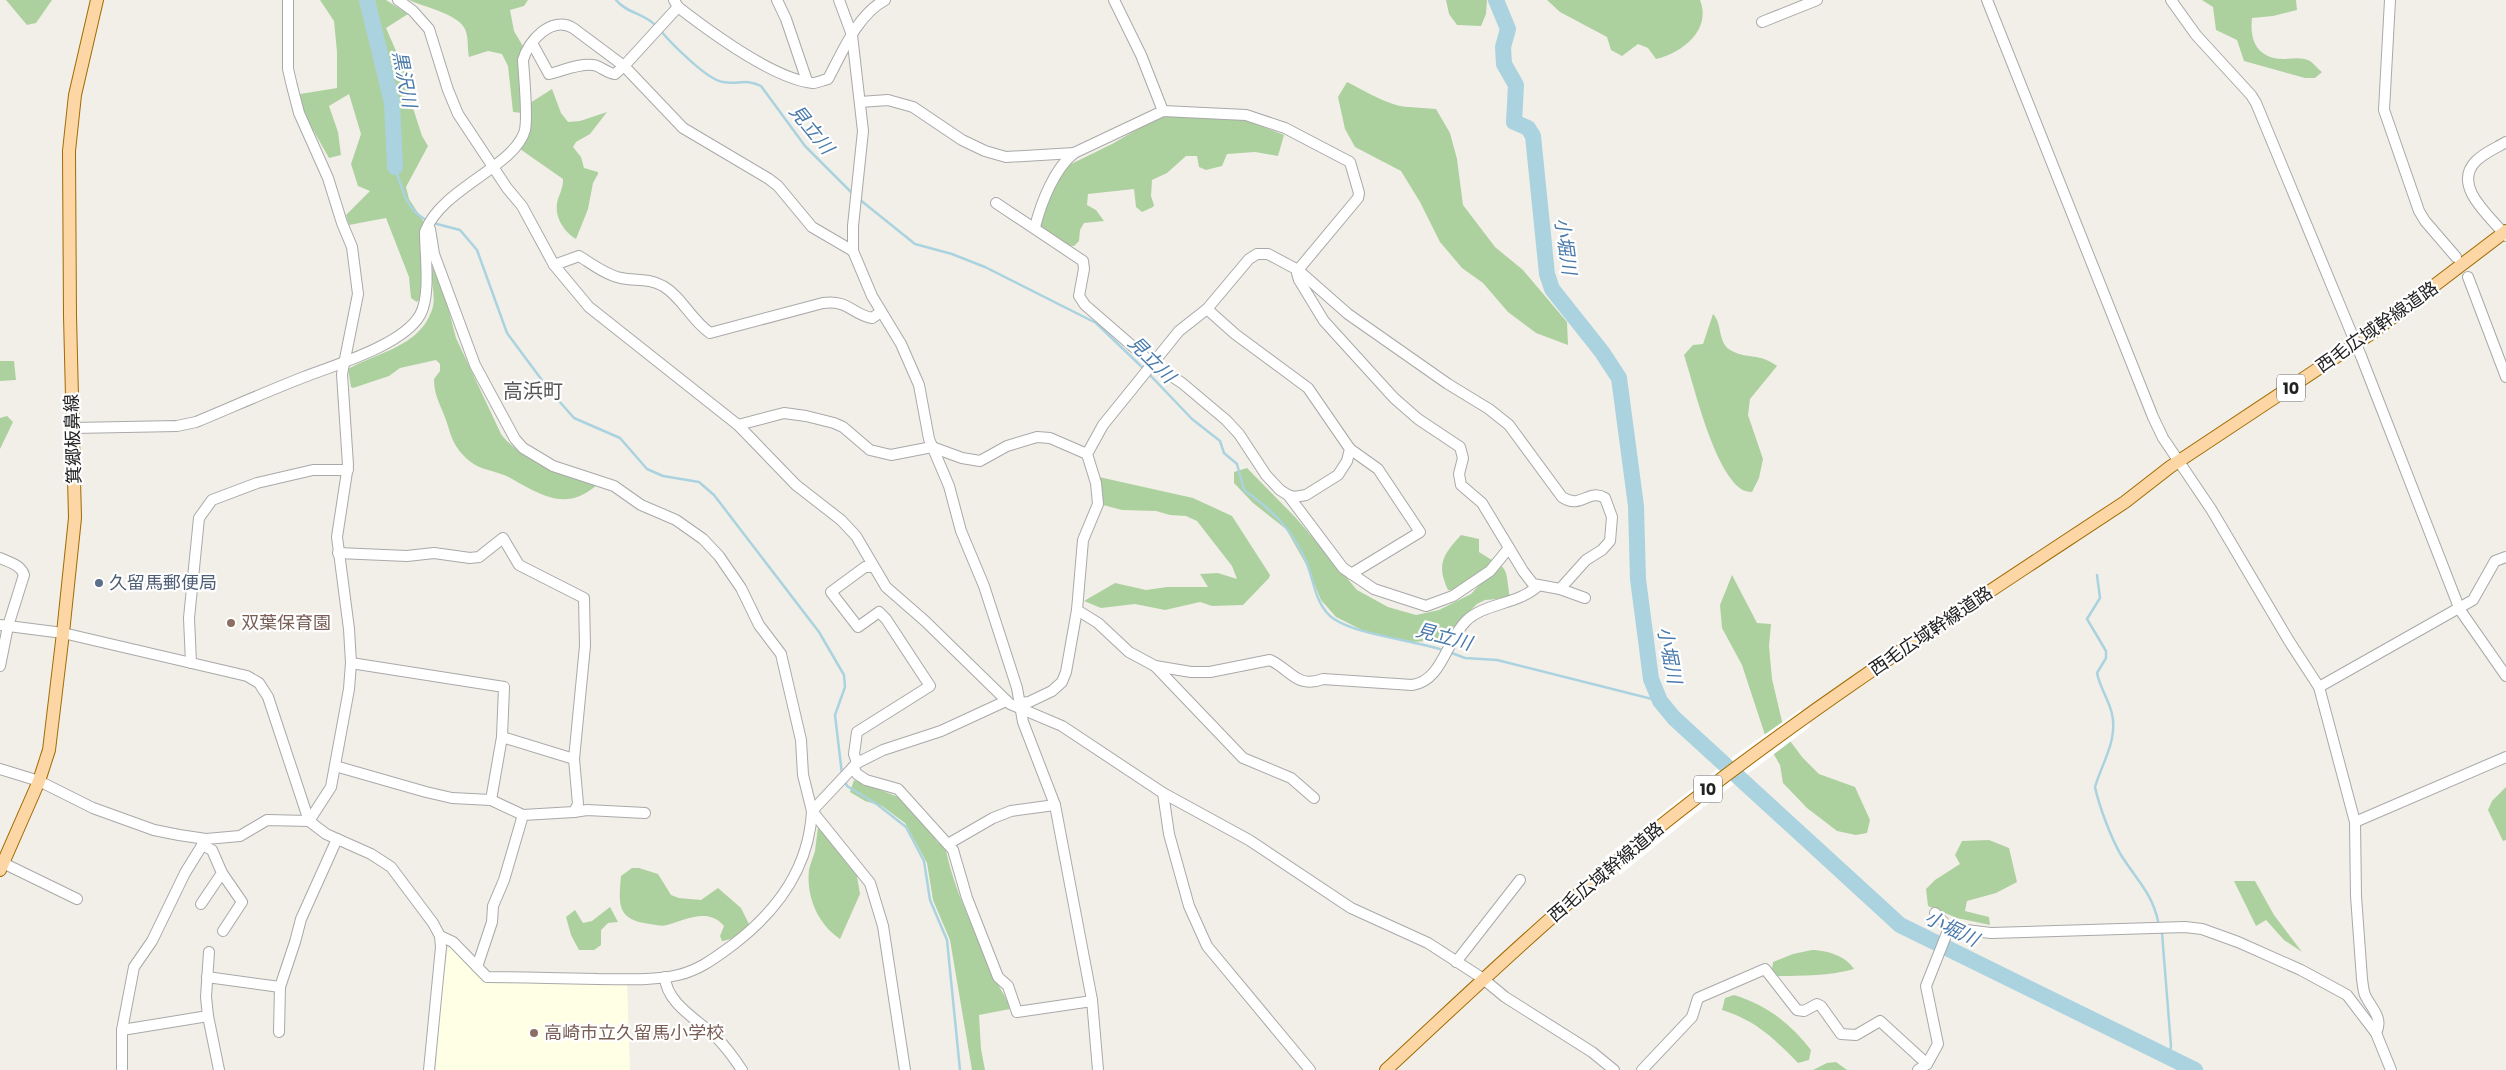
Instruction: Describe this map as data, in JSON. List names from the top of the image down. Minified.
{"streets":{"main road":["西毛広域幹線道路","10","箕郷板鼻線"]},"districts":["高浜町"],"water":["黒沢川","見立川","小堀川"],"places":["久留馬郵便局","双葉保育園","高崎市立久留馬小学校"]}
